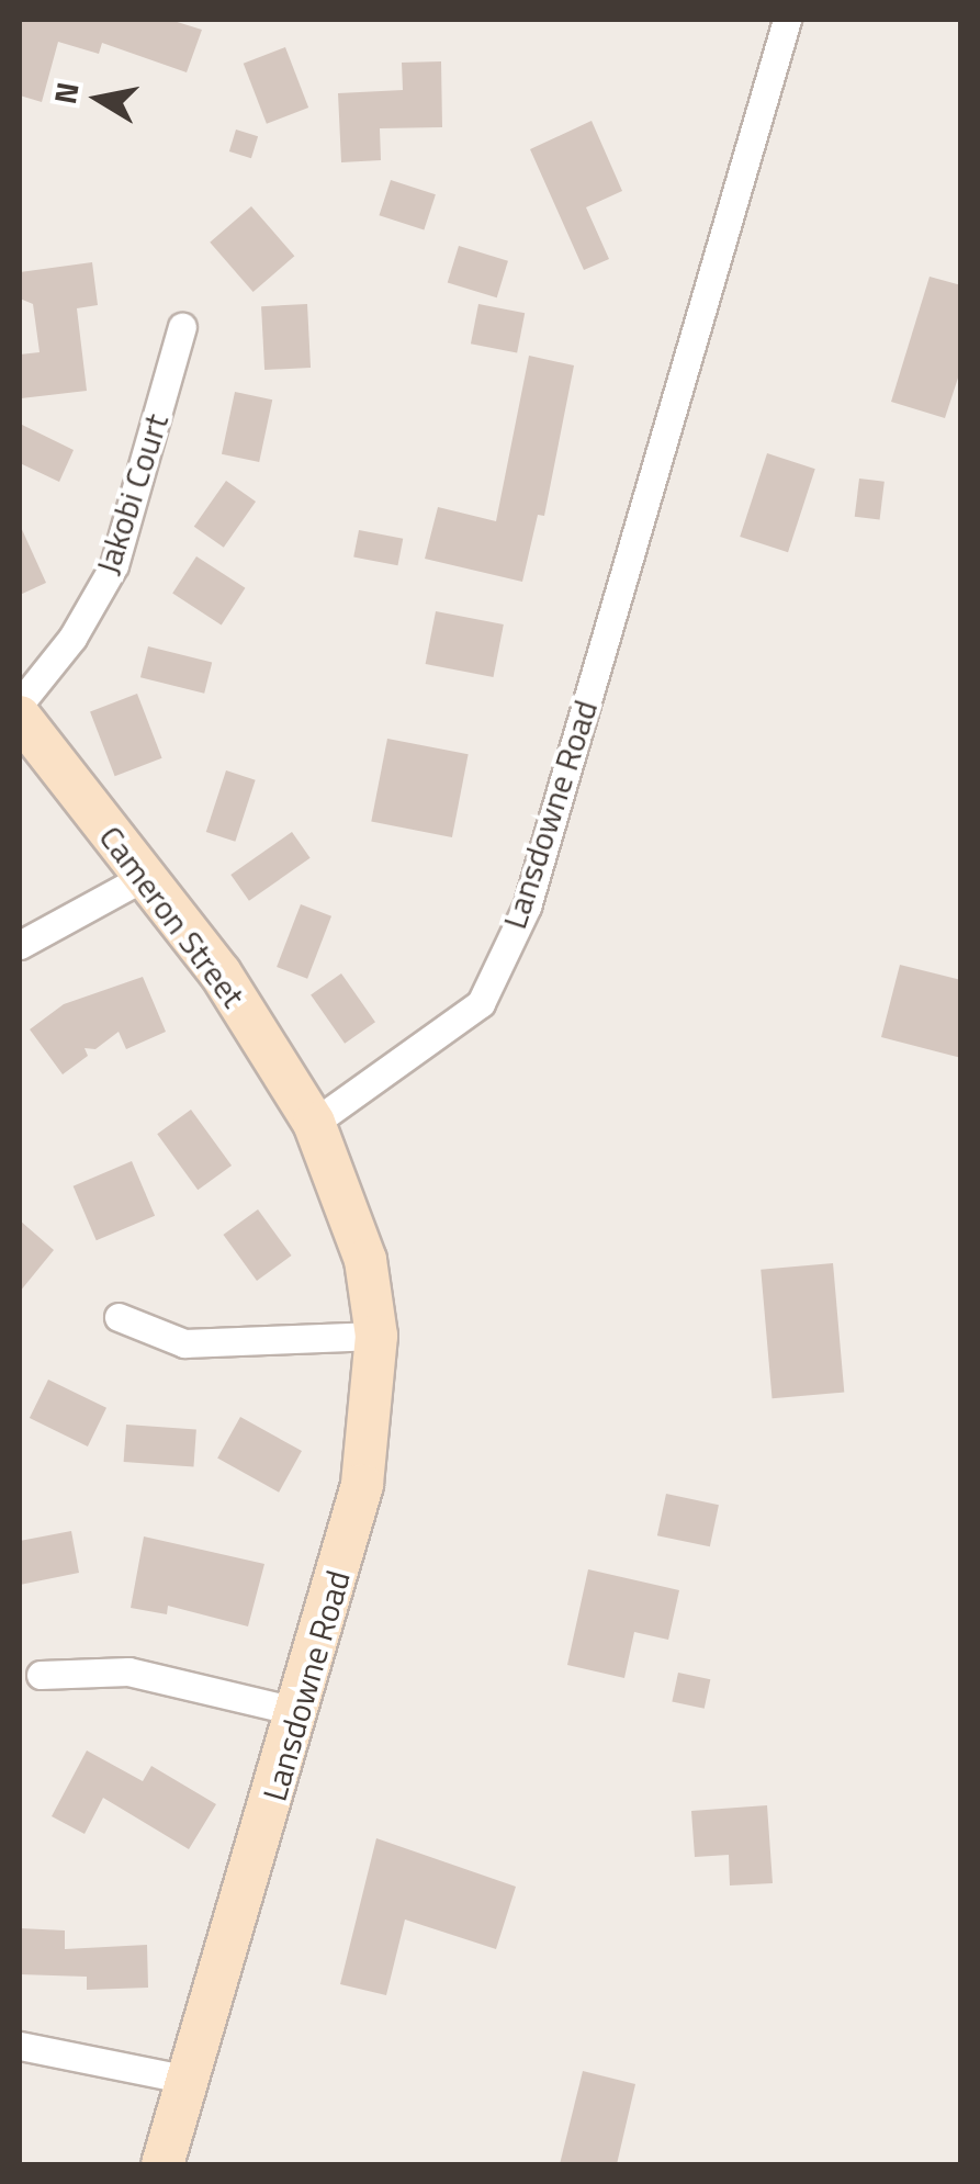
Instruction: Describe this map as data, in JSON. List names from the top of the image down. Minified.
{"streets":{"street":["Jakobi Court","Lansdowne Road","Cameron Street"]},"crossings":[["Lansdowne Road","Cameron Street"]],"north":"left"}
